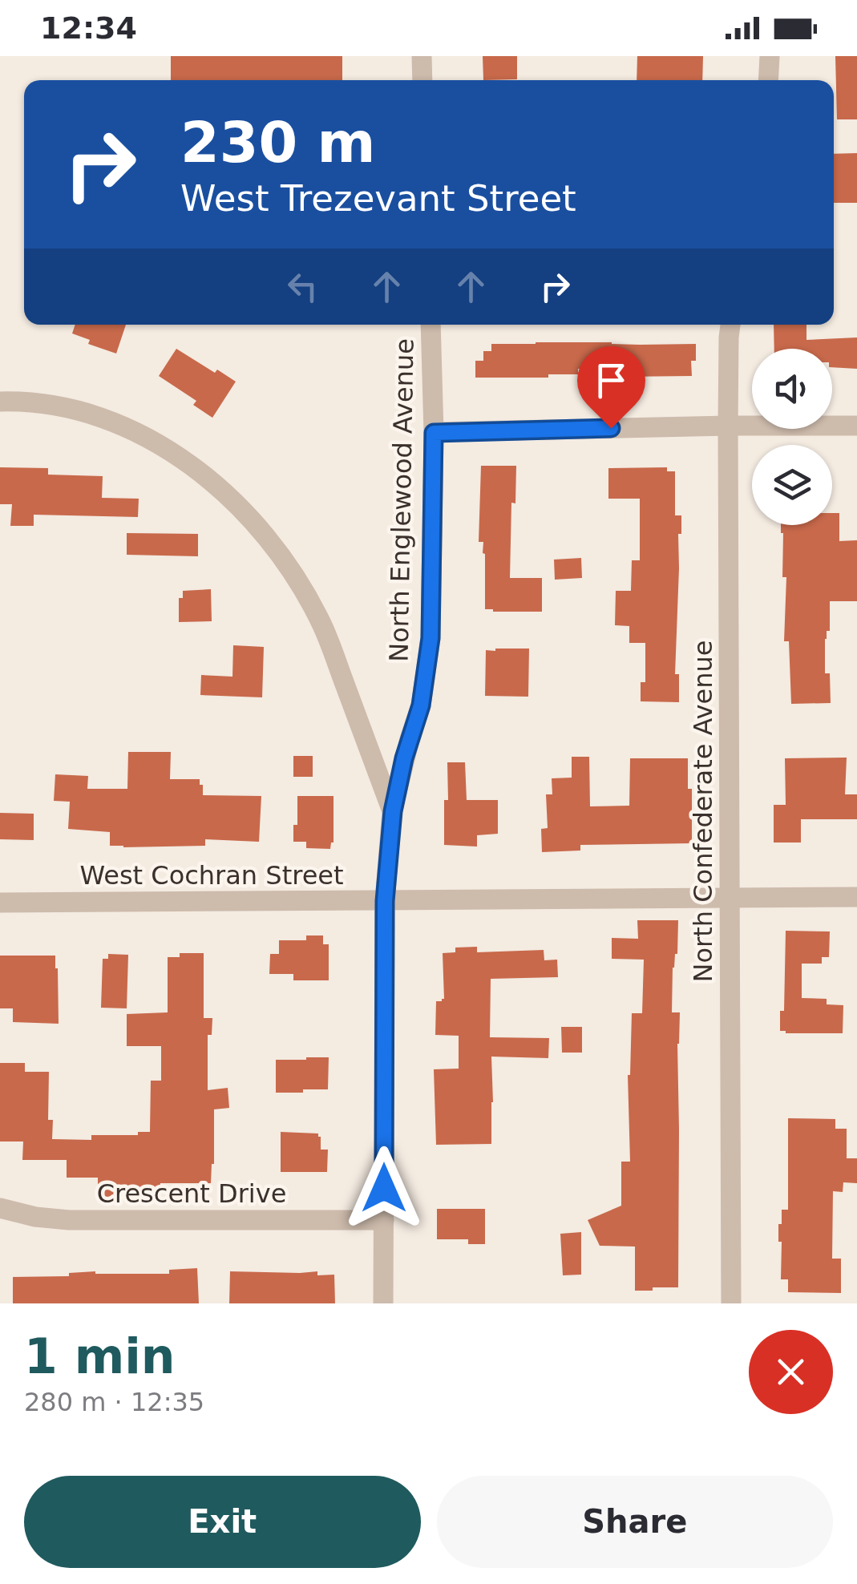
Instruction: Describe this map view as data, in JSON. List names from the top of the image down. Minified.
{"streets":{"street":["North Englewood Avenue","North Confederate Avenue","West Cochran Street","Crescent Drive"]},"crossings":[["North Englewood Avenue","West Cochran Street"],["North Englewood Avenue","Crescent Drive"],["North Confederate Avenue","West Cochran Street"]],"page":{"status":"12:34","turn":["230 m","West Trezevant Street"],"heading":["1 min","280 m · 12:35"],"buttons":["Exit","Share"]}}
